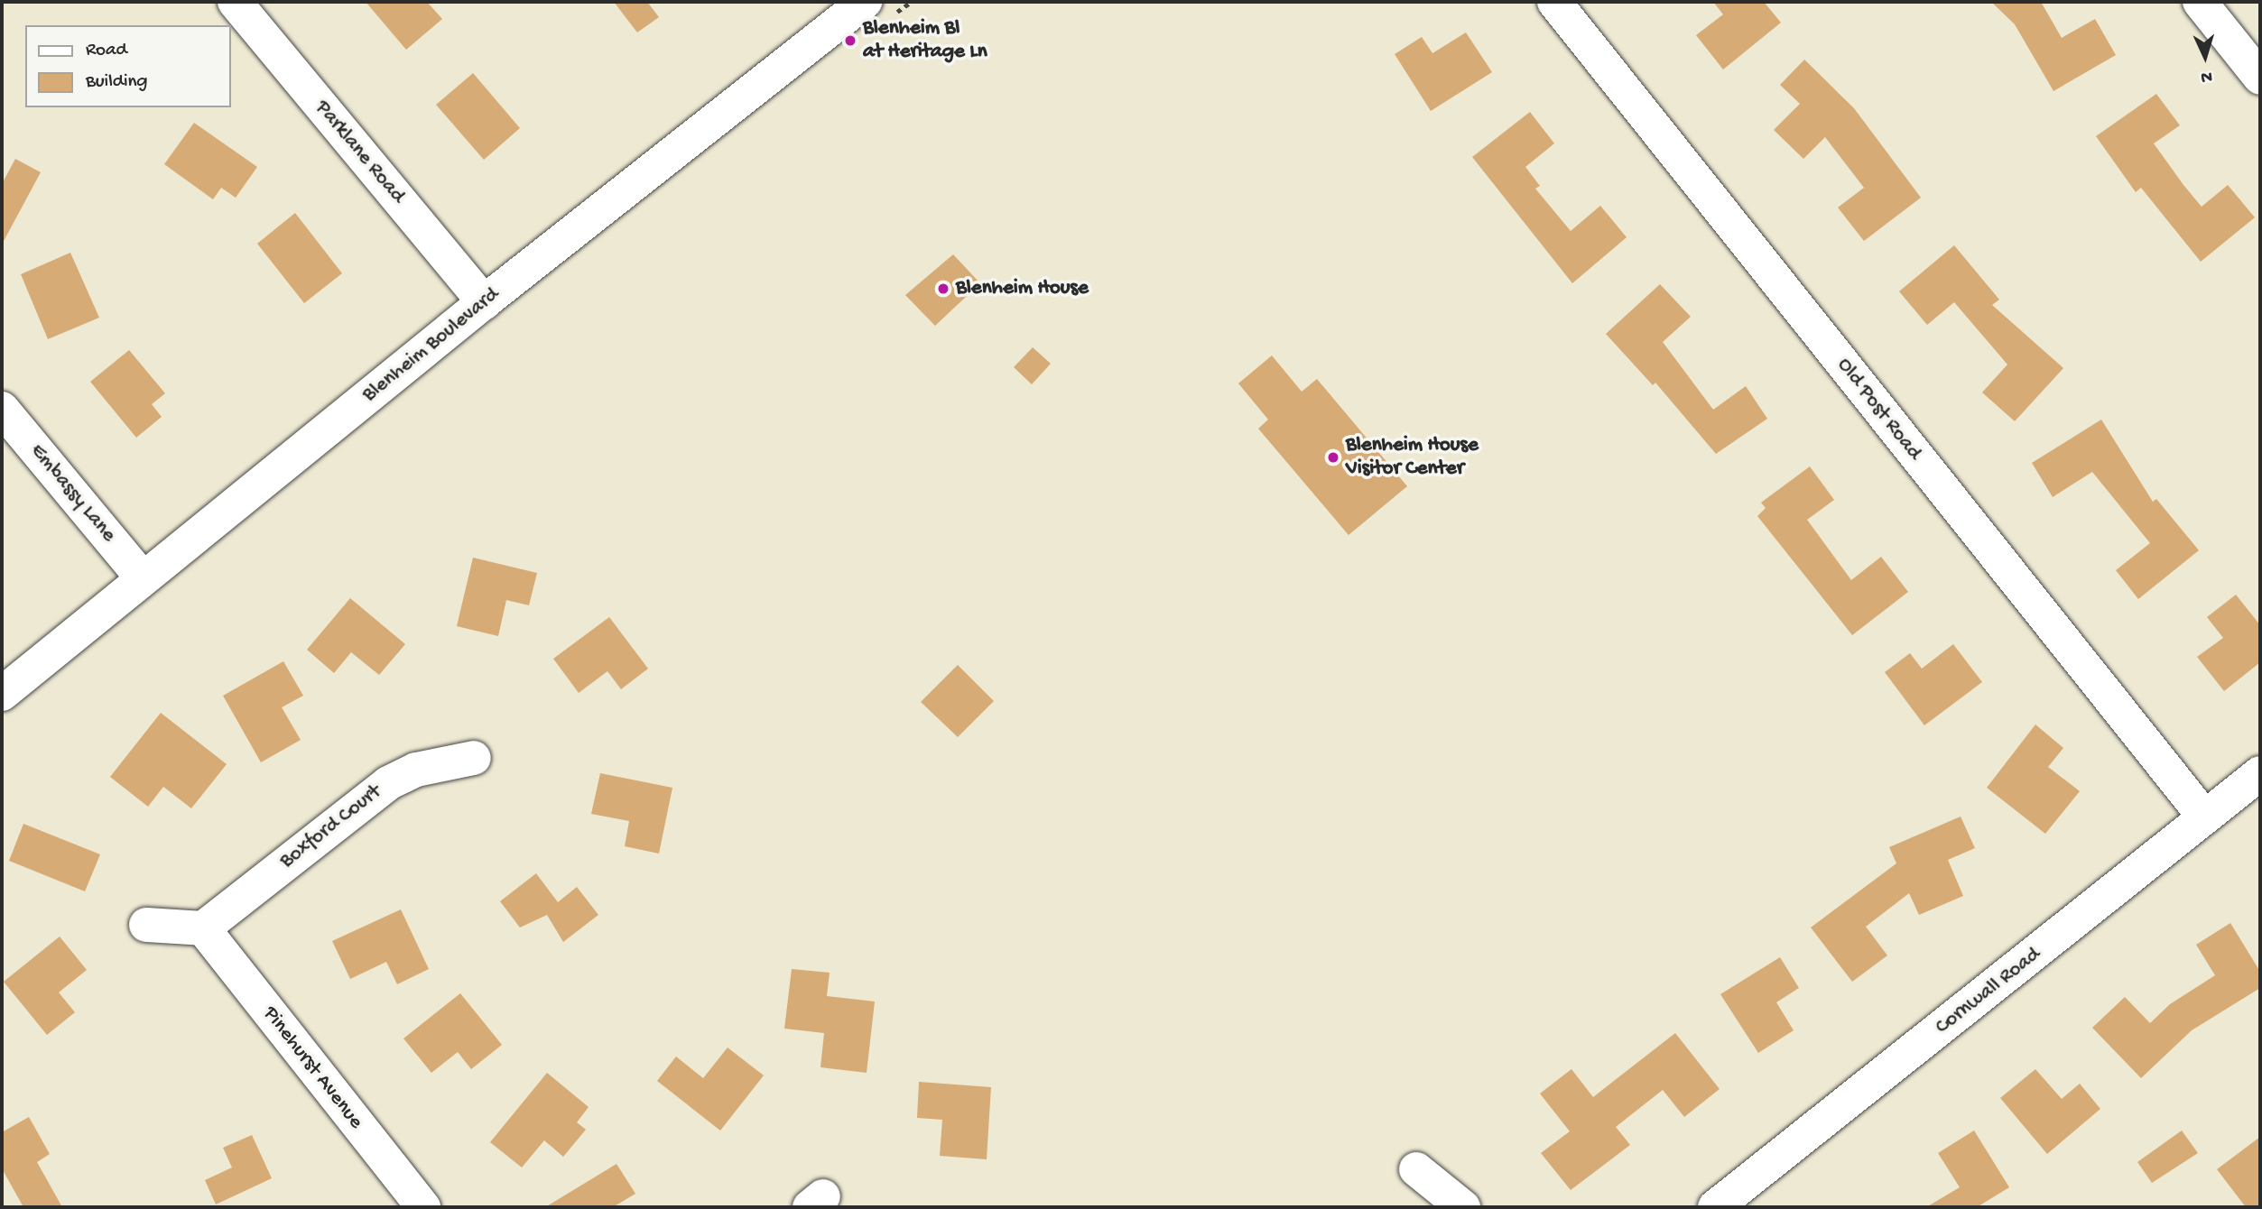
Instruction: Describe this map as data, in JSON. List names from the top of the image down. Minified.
{"streets":{"street":["Parklane Road","Blenheim Boulevard","Old Post Road","Embassy Lane","Boxford Court","Cornwall Road","Pinehurst Avenue"]},"crossings":[["Parklane Road","Blenheim Boulevard"],["Blenheim Boulevard","Embassy Lane"],["Old Post Road","Cornwall Road"],["Boxford Court","Pinehurst Avenue"]],"places":["Blenheim Bl at Heritage Ln","Blenheim House","Blenheim House Visitor Center"],"legend":["Road","Building"],"north":"bottom"}
